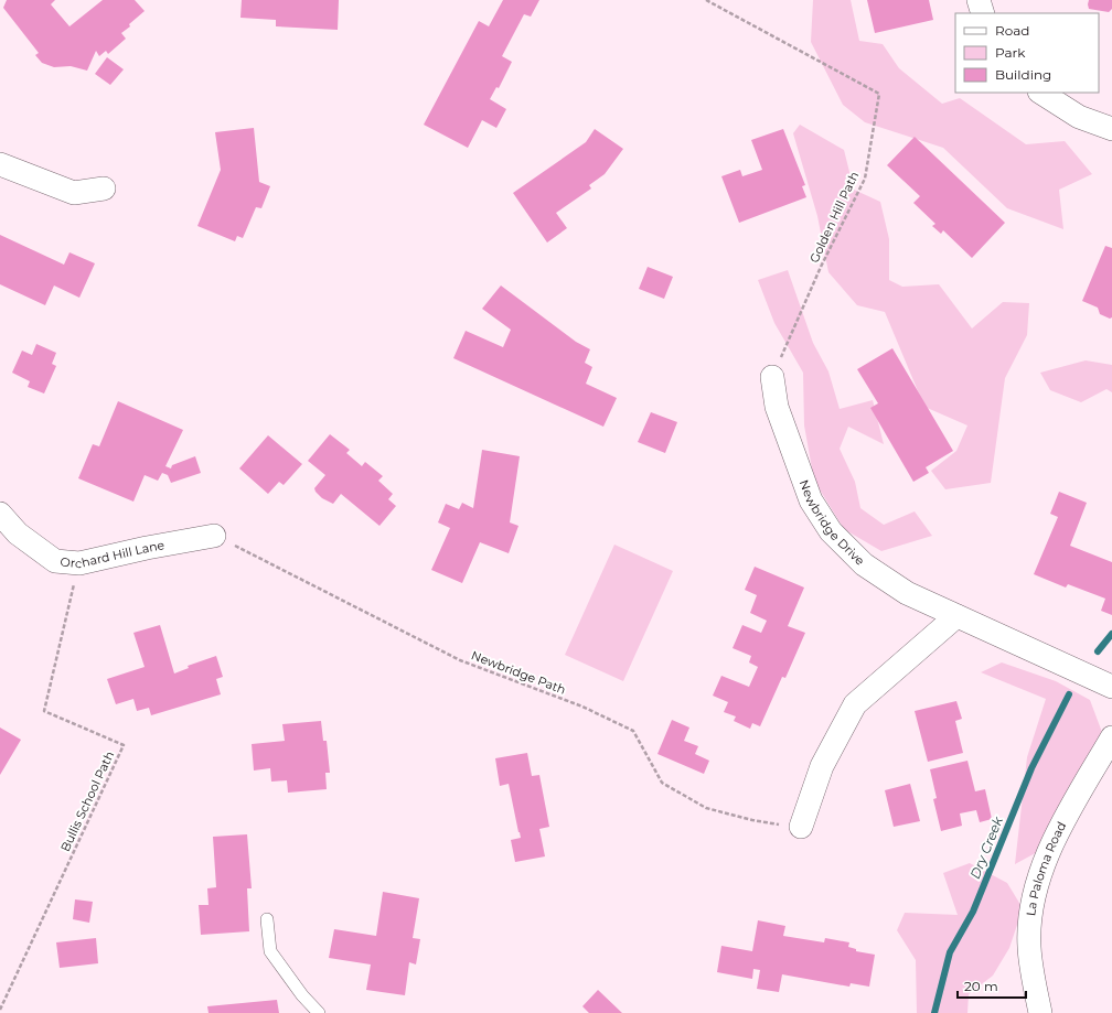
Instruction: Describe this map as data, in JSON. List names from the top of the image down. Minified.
{"streets":{"street":["Newbridge Drive","Orchard Hill Lane","La Paloma Road"],"path":["Golden Hill Path","Newbridge Path","Bullis School Path"]},"crossings":[["Golden Hill Path","Newbridge Drive"],["Orchard Hill Lane","Newbridge Path"],["Orchard Hill Lane","Bullis School Path"]],"water":["Dry Creek"],"legend":["Road","Park","Building"],"scale_bar":"20 m"}
